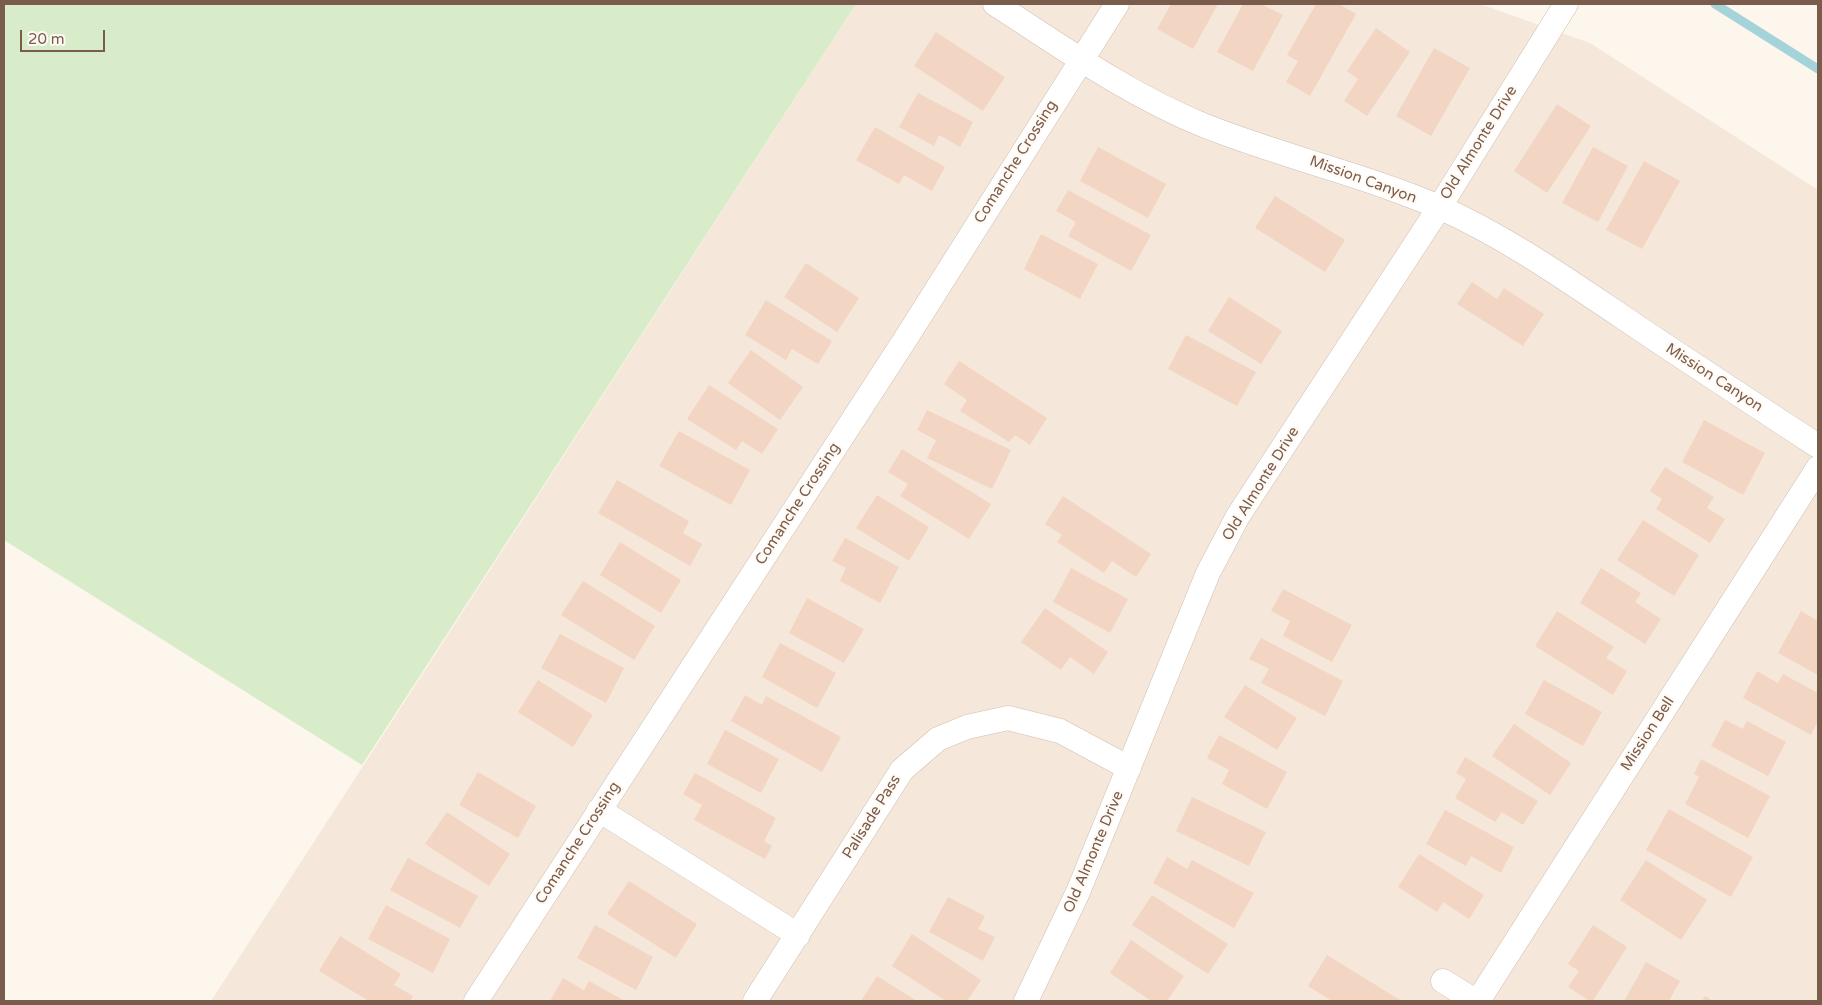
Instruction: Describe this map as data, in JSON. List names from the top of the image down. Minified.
{"streets":{"street":["Old Almonte Drive","Comanche Crossing","Mission Canyon","Mission Bell","Palisade Pass"]},"crossings":[["Old Almonte Drive","Mission Canyon"],["Old Almonte Drive","Palisade Pass"],["Comanche Crossing","Mission Canyon"]],"scale_bar":"20 m"}
